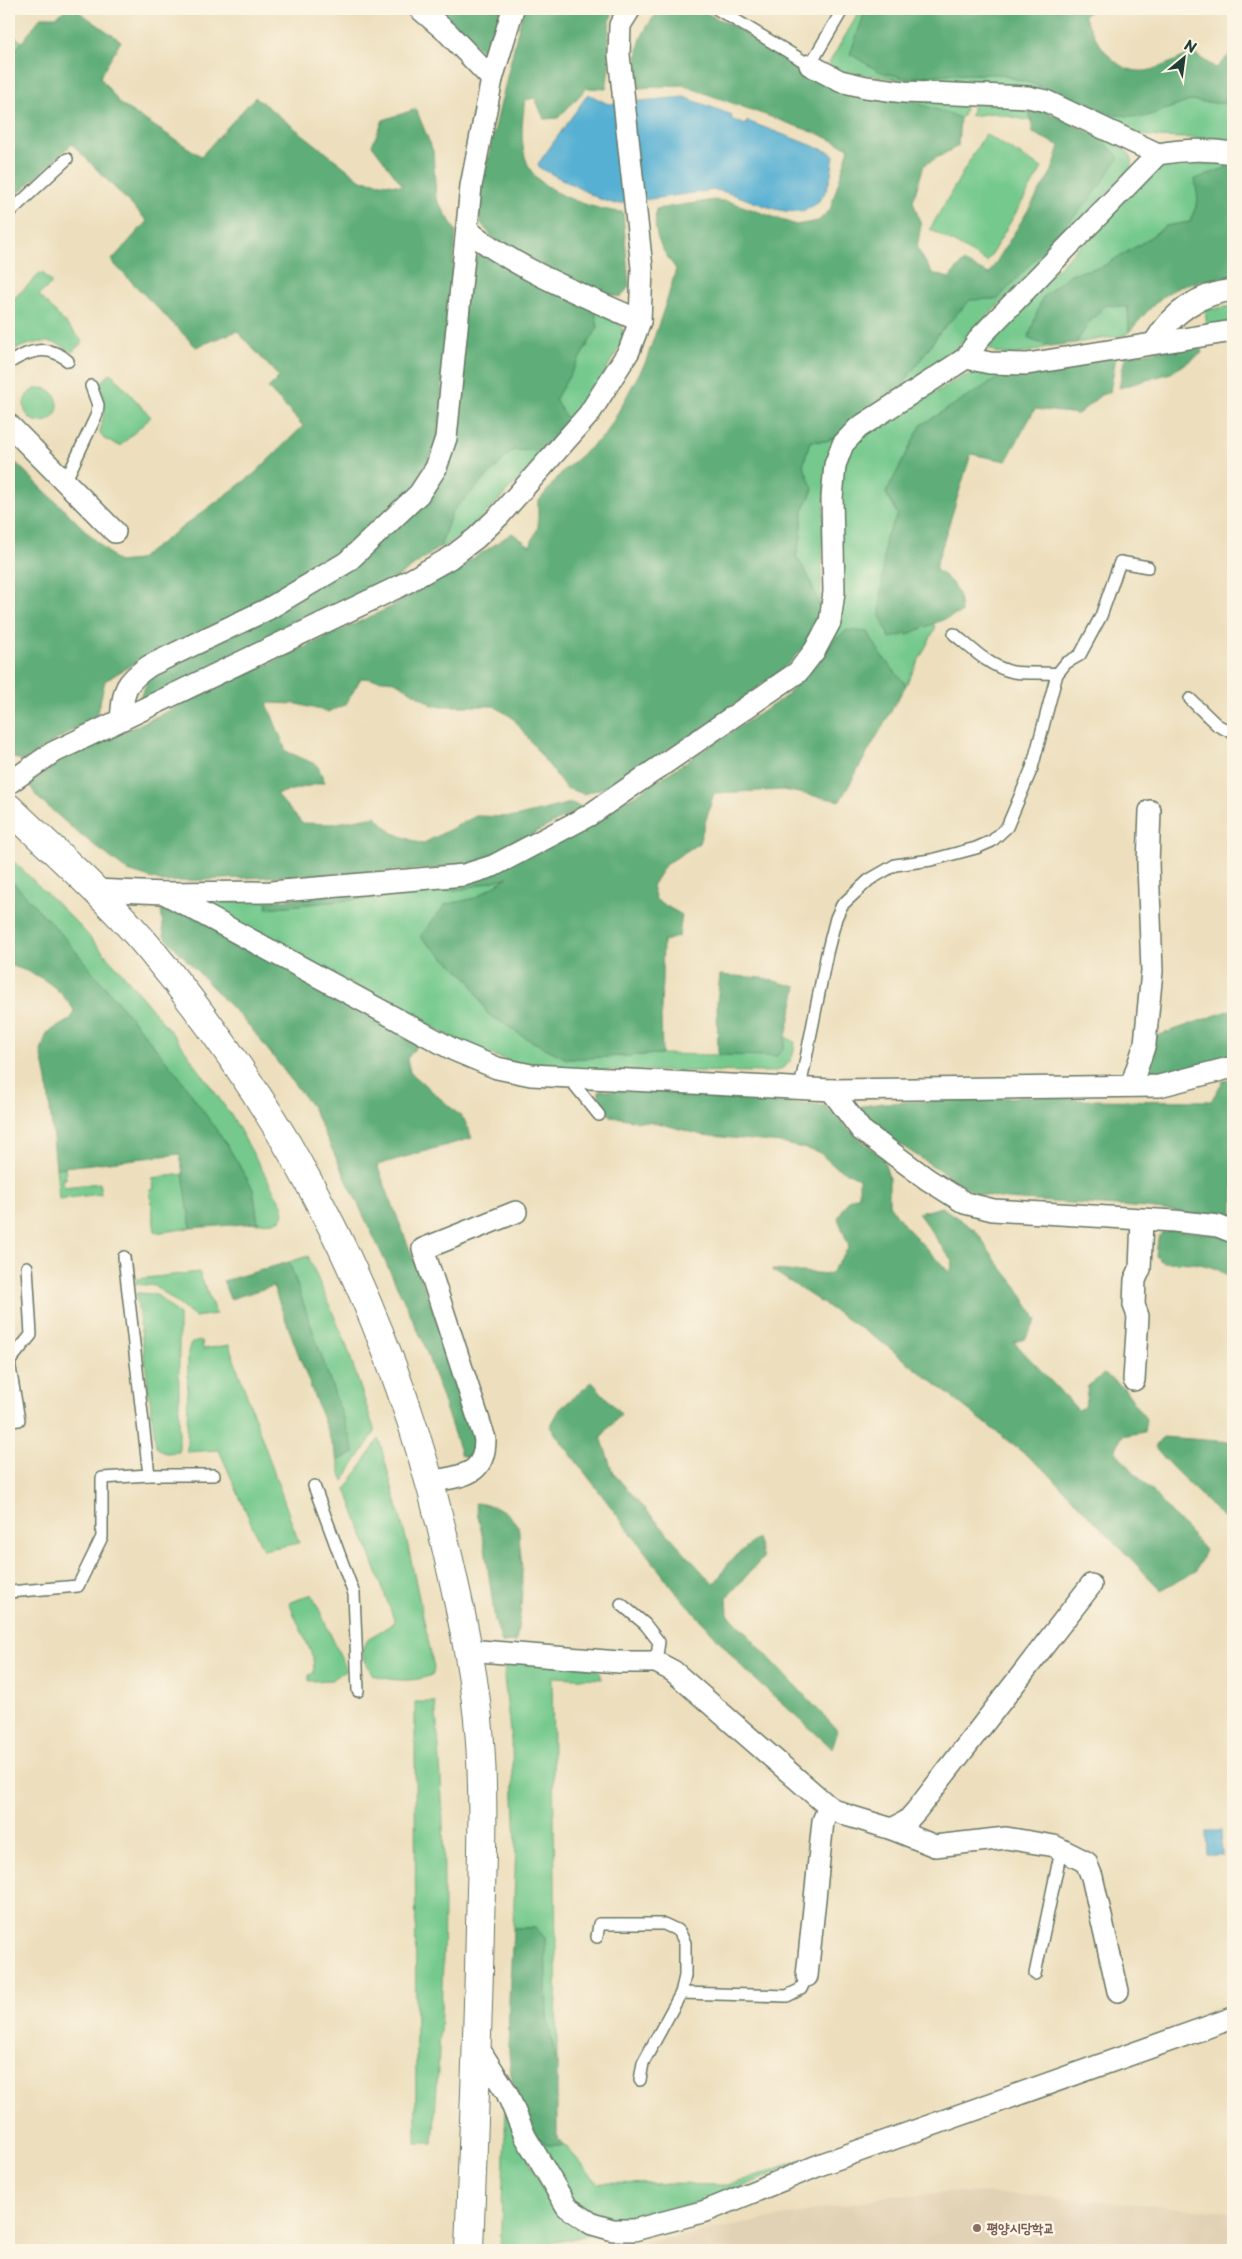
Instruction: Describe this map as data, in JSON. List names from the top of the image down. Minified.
{"places":["평양시당학교"],"north":"top right"}
